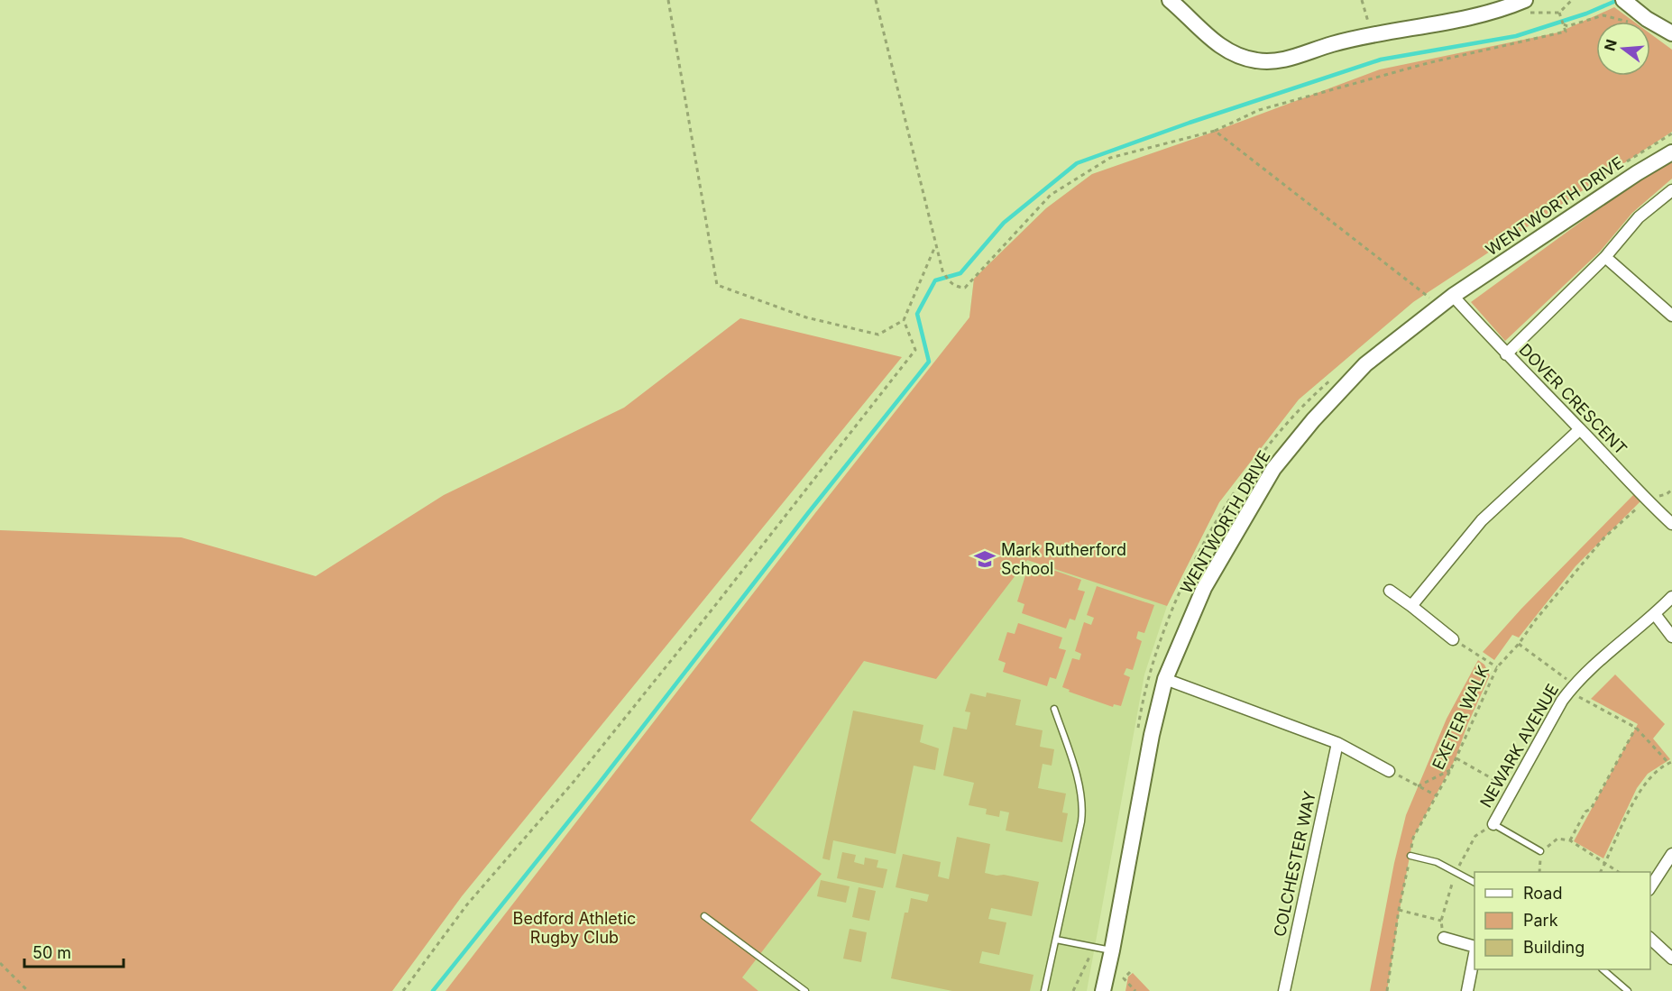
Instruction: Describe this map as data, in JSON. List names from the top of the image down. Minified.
{"streets":{"street":["WENTWORTH DRIVE","DOVER CRESCENT","NEWARK AVENUE","COLCHESTER WAY"],"path":["EXETER WALK"]},"crossings":[["WENTWORTH DRIVE","DOVER CRESCENT"],["DOVER CRESCENT","EXETER WALK"]],"parks":["Bedford Athletic Rugby Club"],"places":{"school or university":["Mark Rutherford School"]},"legend":["Road","Park","Building"],"scale_bar":"50 m","north":"left"}
